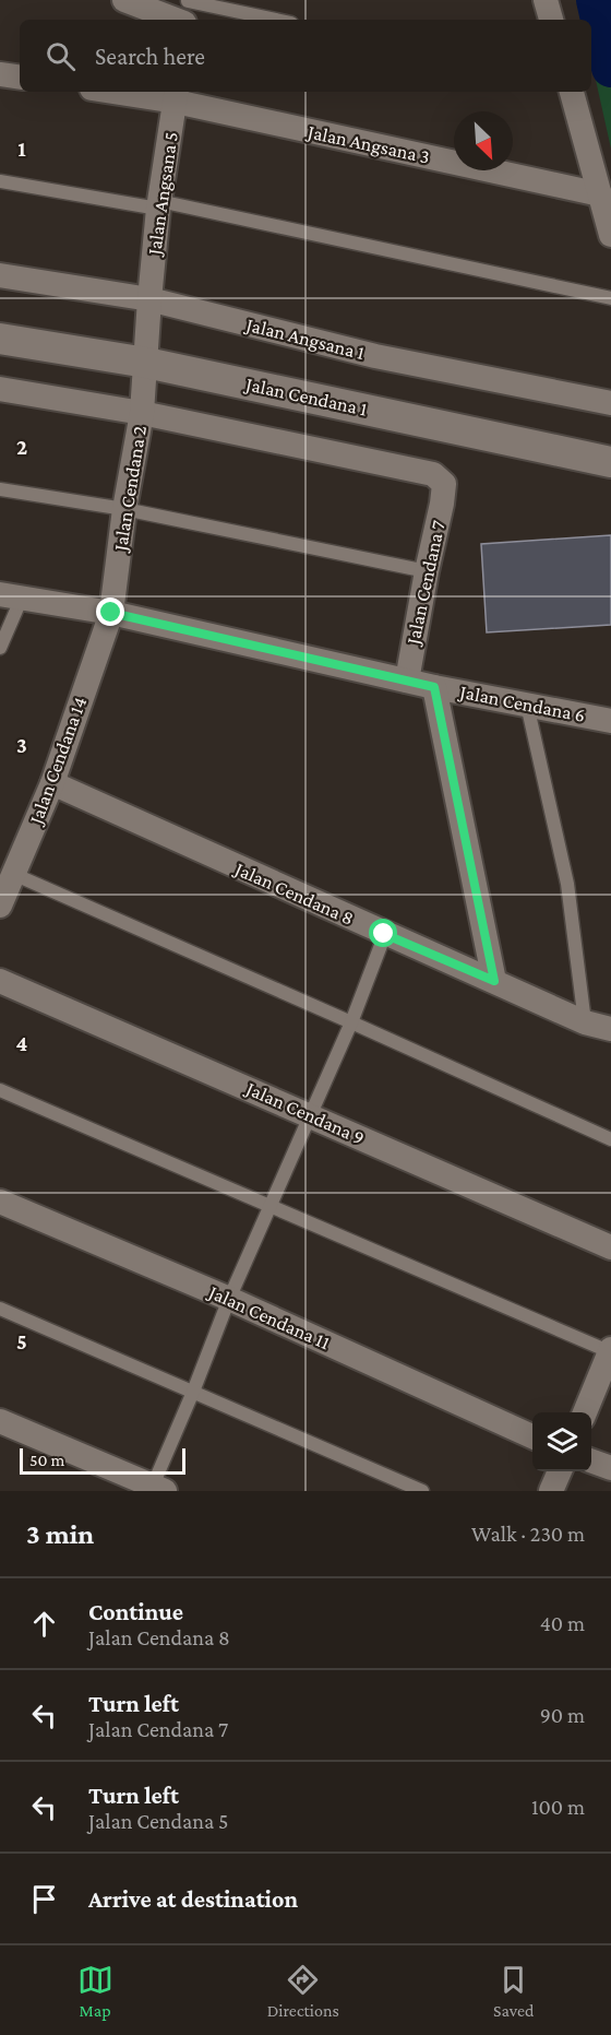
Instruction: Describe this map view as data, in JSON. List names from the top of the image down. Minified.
{"streets":{"street":["Jalan Angsana 3","Jalan Angsana 5","Jalan Angsana 1","Jalan Cendana 1","Jalan Cendana 2","Jalan Cendana 7","Jalan Cendana 6","Jalan Cendana 14","Jalan Cendana 8","Jalan Cendana 9","Jalan Cendana 11"]},"crossings":[["Jalan Angsana 3","Jalan Angsana 5"],["Jalan Angsana 5","Jalan Angsana 1"],["Jalan Angsana 5","Jalan Cendana 1"],["Jalan Angsana 5","Jalan Cendana 2"],["Jalan Cendana 1","Jalan Cendana 2"],["Jalan Cendana 2","Jalan Cendana 7"],["Jalan Cendana 2","Jalan Cendana 6"],["Jalan Cendana 2","Jalan Cendana 14"],["Jalan Cendana 7","Jalan Cendana 6"],["Jalan Cendana 6","Jalan Cendana 14"],["Jalan Cendana 14","Jalan Cendana 8"]],"scale_bar":"50 m","north":"bottom right","page":{"search":"Search here","scale":"50 m","heading":["3 min","Walk · 230 m"],"list":[["Continue","Jalan Cendana 8","40 m"],["Turn left","Jalan Cendana 7","90 m"],["Turn left","Jalan Cendana 5","100 m"],"Arrive at destination"],"nav":["Map","Directions","Saved"]},"grid":{"rows":["1","2","3","4","5"]}}
